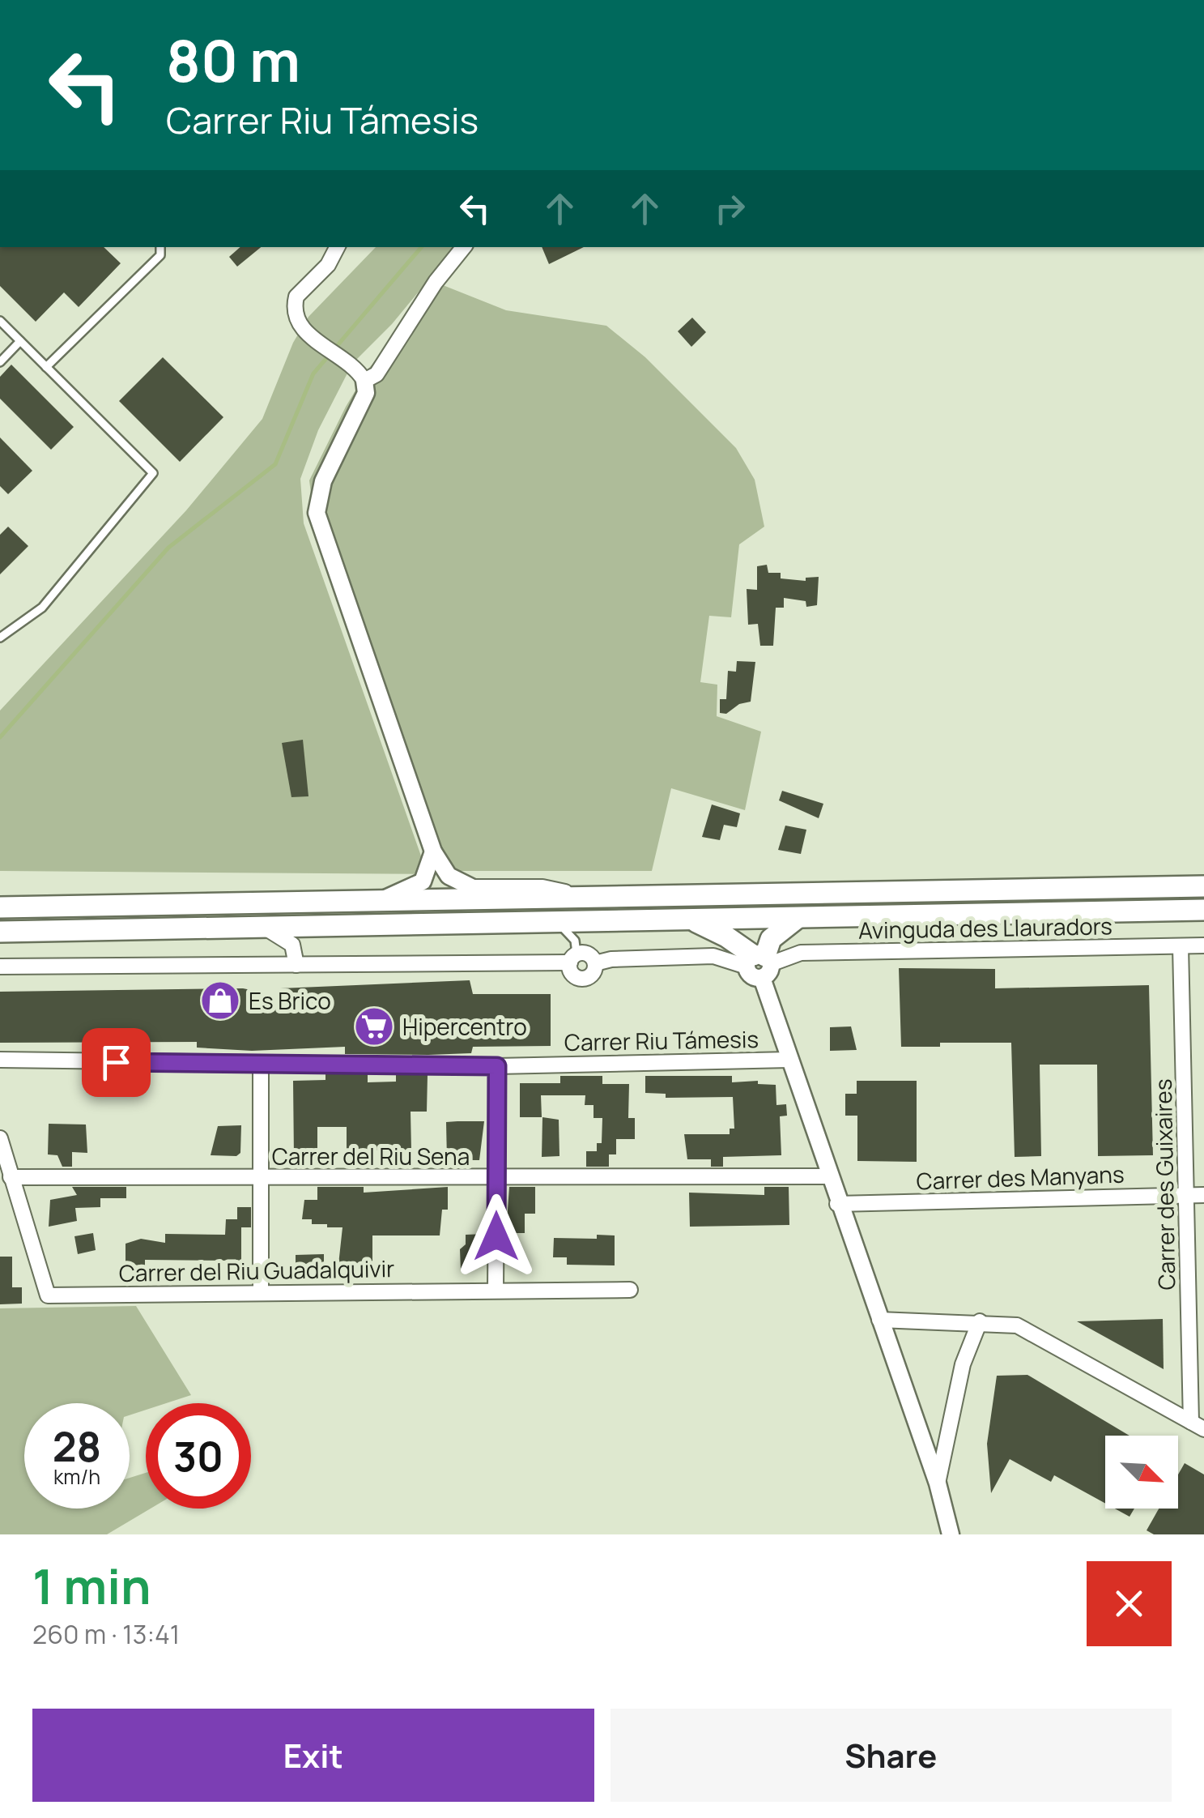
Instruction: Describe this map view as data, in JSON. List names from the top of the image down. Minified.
{"streets":{"street":["Avinguda des Llauradors","Carrer Riu Támesis","Carrer del Riu Sena","Carrer des Manyans","Carrer des Guixaires","Carrer del Riu Guadalquivir"]},"crossings":[["Avinguda des Llauradors","Carrer des Guixaires"],["Carrer del Riu Sena","Carrer del Riu Guadalquivir"],["Carrer des Manyans","Carrer des Guixaires"]],"places":{"shop":["Es Brico"],"supermarket":["Hipercentro"]},"north":"bottom right","page":{"turn":["80 m","Carrer Riu Támesis"],"speed":"28 km/h","limit":"30","heading":["1 min","260 m · 13:41"],"buttons":["Exit","Share"]}}
